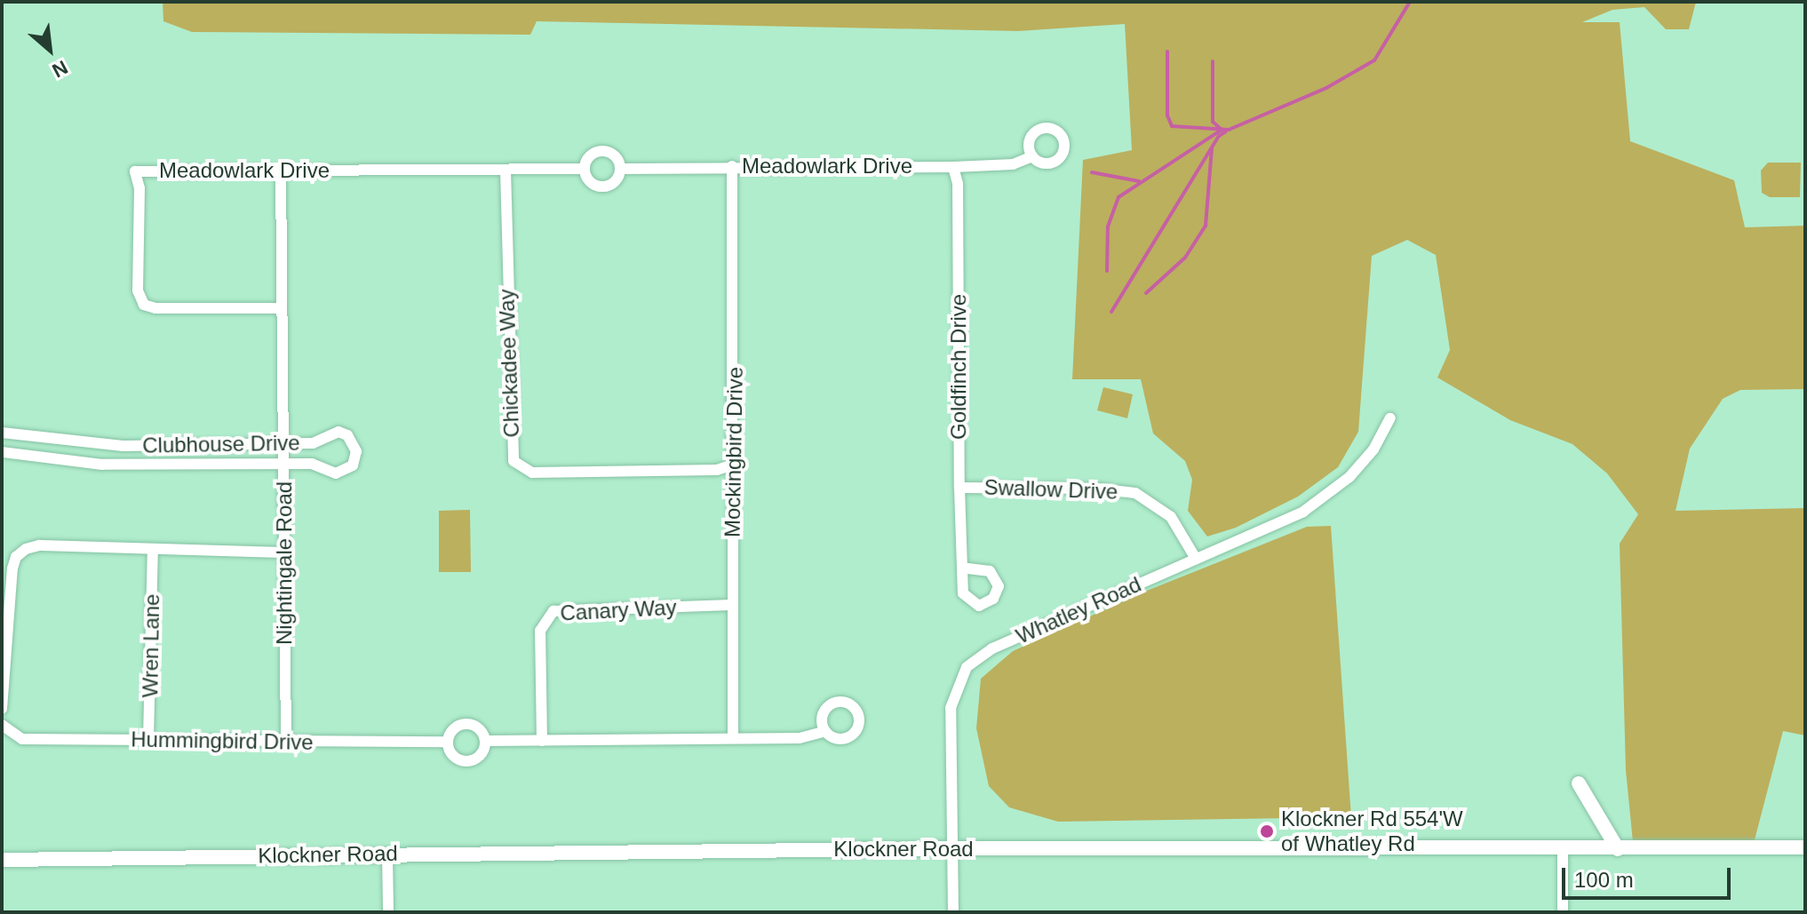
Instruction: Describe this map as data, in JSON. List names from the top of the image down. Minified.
{"streets":{"main road":["Klockner Road"],"street":["Meadowlark Drive","Chickadee Way","Goldfinch Drive","Clubhouse Drive","Mockingbird Drive","Swallow Drive","Nightingale Road","Canary Way","Whatley Road","Wren Lane","Hummingbird Drive"]},"crossings":[["Meadowlark Drive","Chickadee Way"],["Meadowlark Drive","Goldfinch Drive"],["Meadowlark Drive","Mockingbird Drive"],["Meadowlark Drive","Nightingale Road"],["Chickadee Way","Mockingbird Drive"],["Goldfinch Drive","Swallow Drive"],["Clubhouse Drive","Nightingale Road"],["Mockingbird Drive","Canary Way"],["Mockingbird Drive","Hummingbird Drive"],["Swallow Drive","Whatley Road"],["Nightingale Road","Hummingbird Drive"],["Canary Way","Hummingbird Drive"],["Whatley Road","Klockner Road"],["Wren Lane","Hummingbird Drive"]],"places":["Klockner Rd 554'W of Whatley Rd"],"scale_bar":"100 m","north":"bottom right"}
